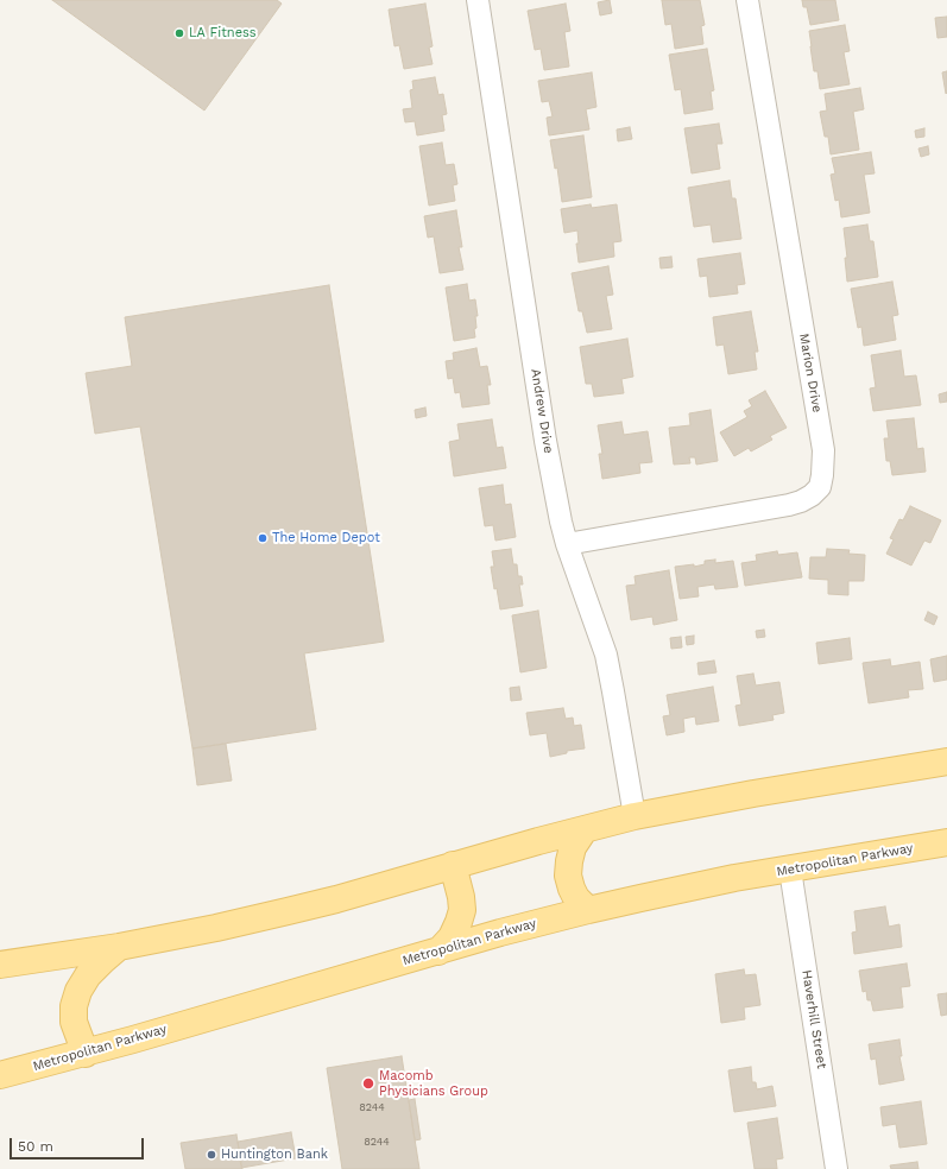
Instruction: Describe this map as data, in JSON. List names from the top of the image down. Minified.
{"streets":{"main road":["Metropolitan Parkway"],"street":["Marion Drive","Andrew Drive","Haverhill Street"]},"crossings":[["Marion Drive","Andrew Drive"],["Metropolitan Parkway","Haverhill Street"]],"places":["LA Fitness","The Home Depot","Macomb Physicians Group","Huntington Bank"],"house_numbers":["8244","8244"],"scale_bar":"50 m"}
